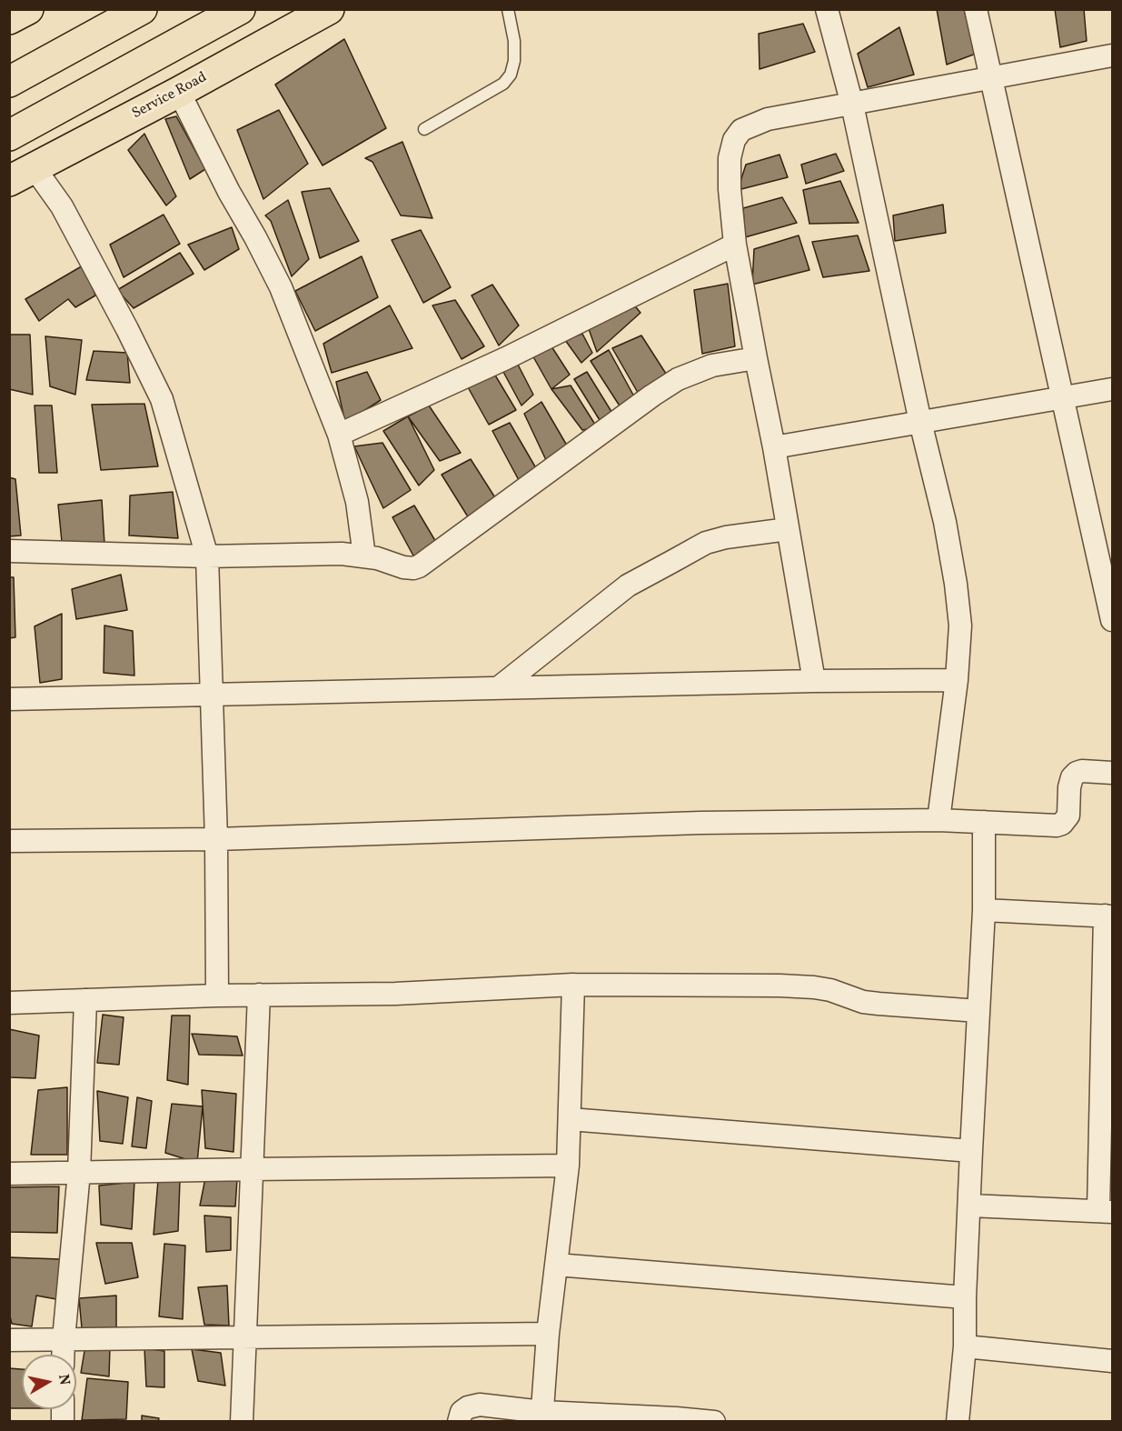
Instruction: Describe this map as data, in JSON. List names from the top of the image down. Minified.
{"streets":{"main road":["Service Road"]},"north":"right"}
